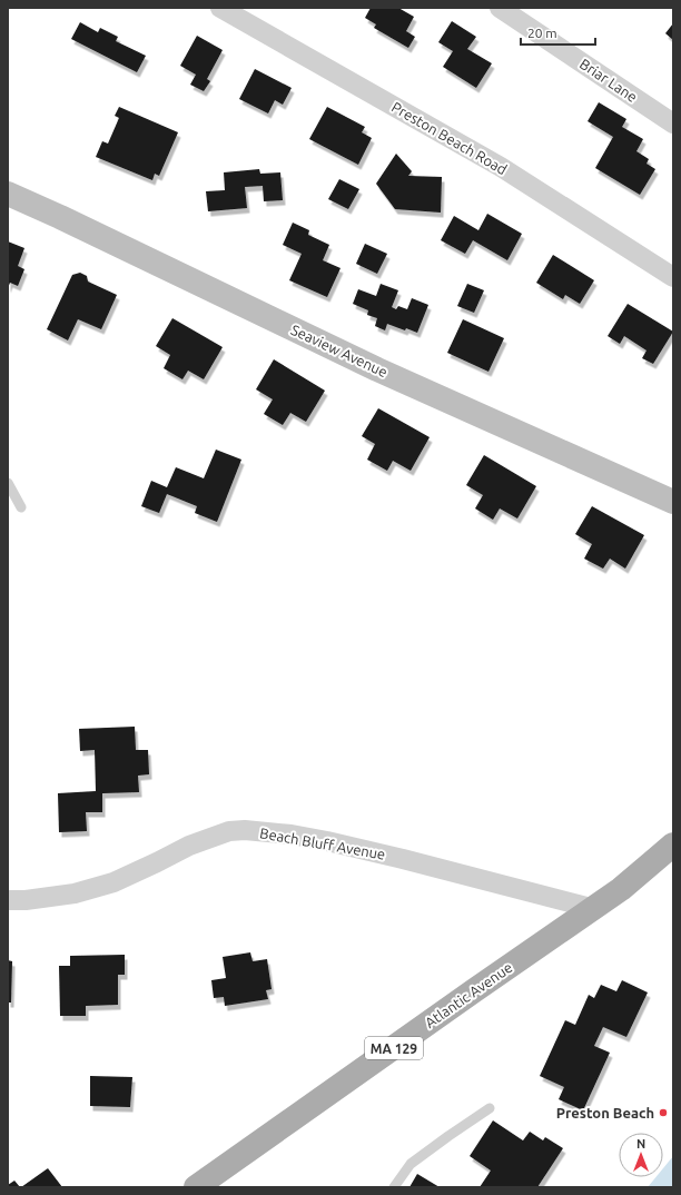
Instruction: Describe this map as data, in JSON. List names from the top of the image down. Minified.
{"streets":{"main road":["Atlantic Avenue","MA 129"],"street":["Briar Lane","Preston Beach Road","Seaview Avenue","Beach Bluff Avenue"]},"crossings":[["Beach Bluff Avenue","Atlantic Avenue"]],"places":["Preston Beach"],"scale_bar":"20 m","north":"top"}
